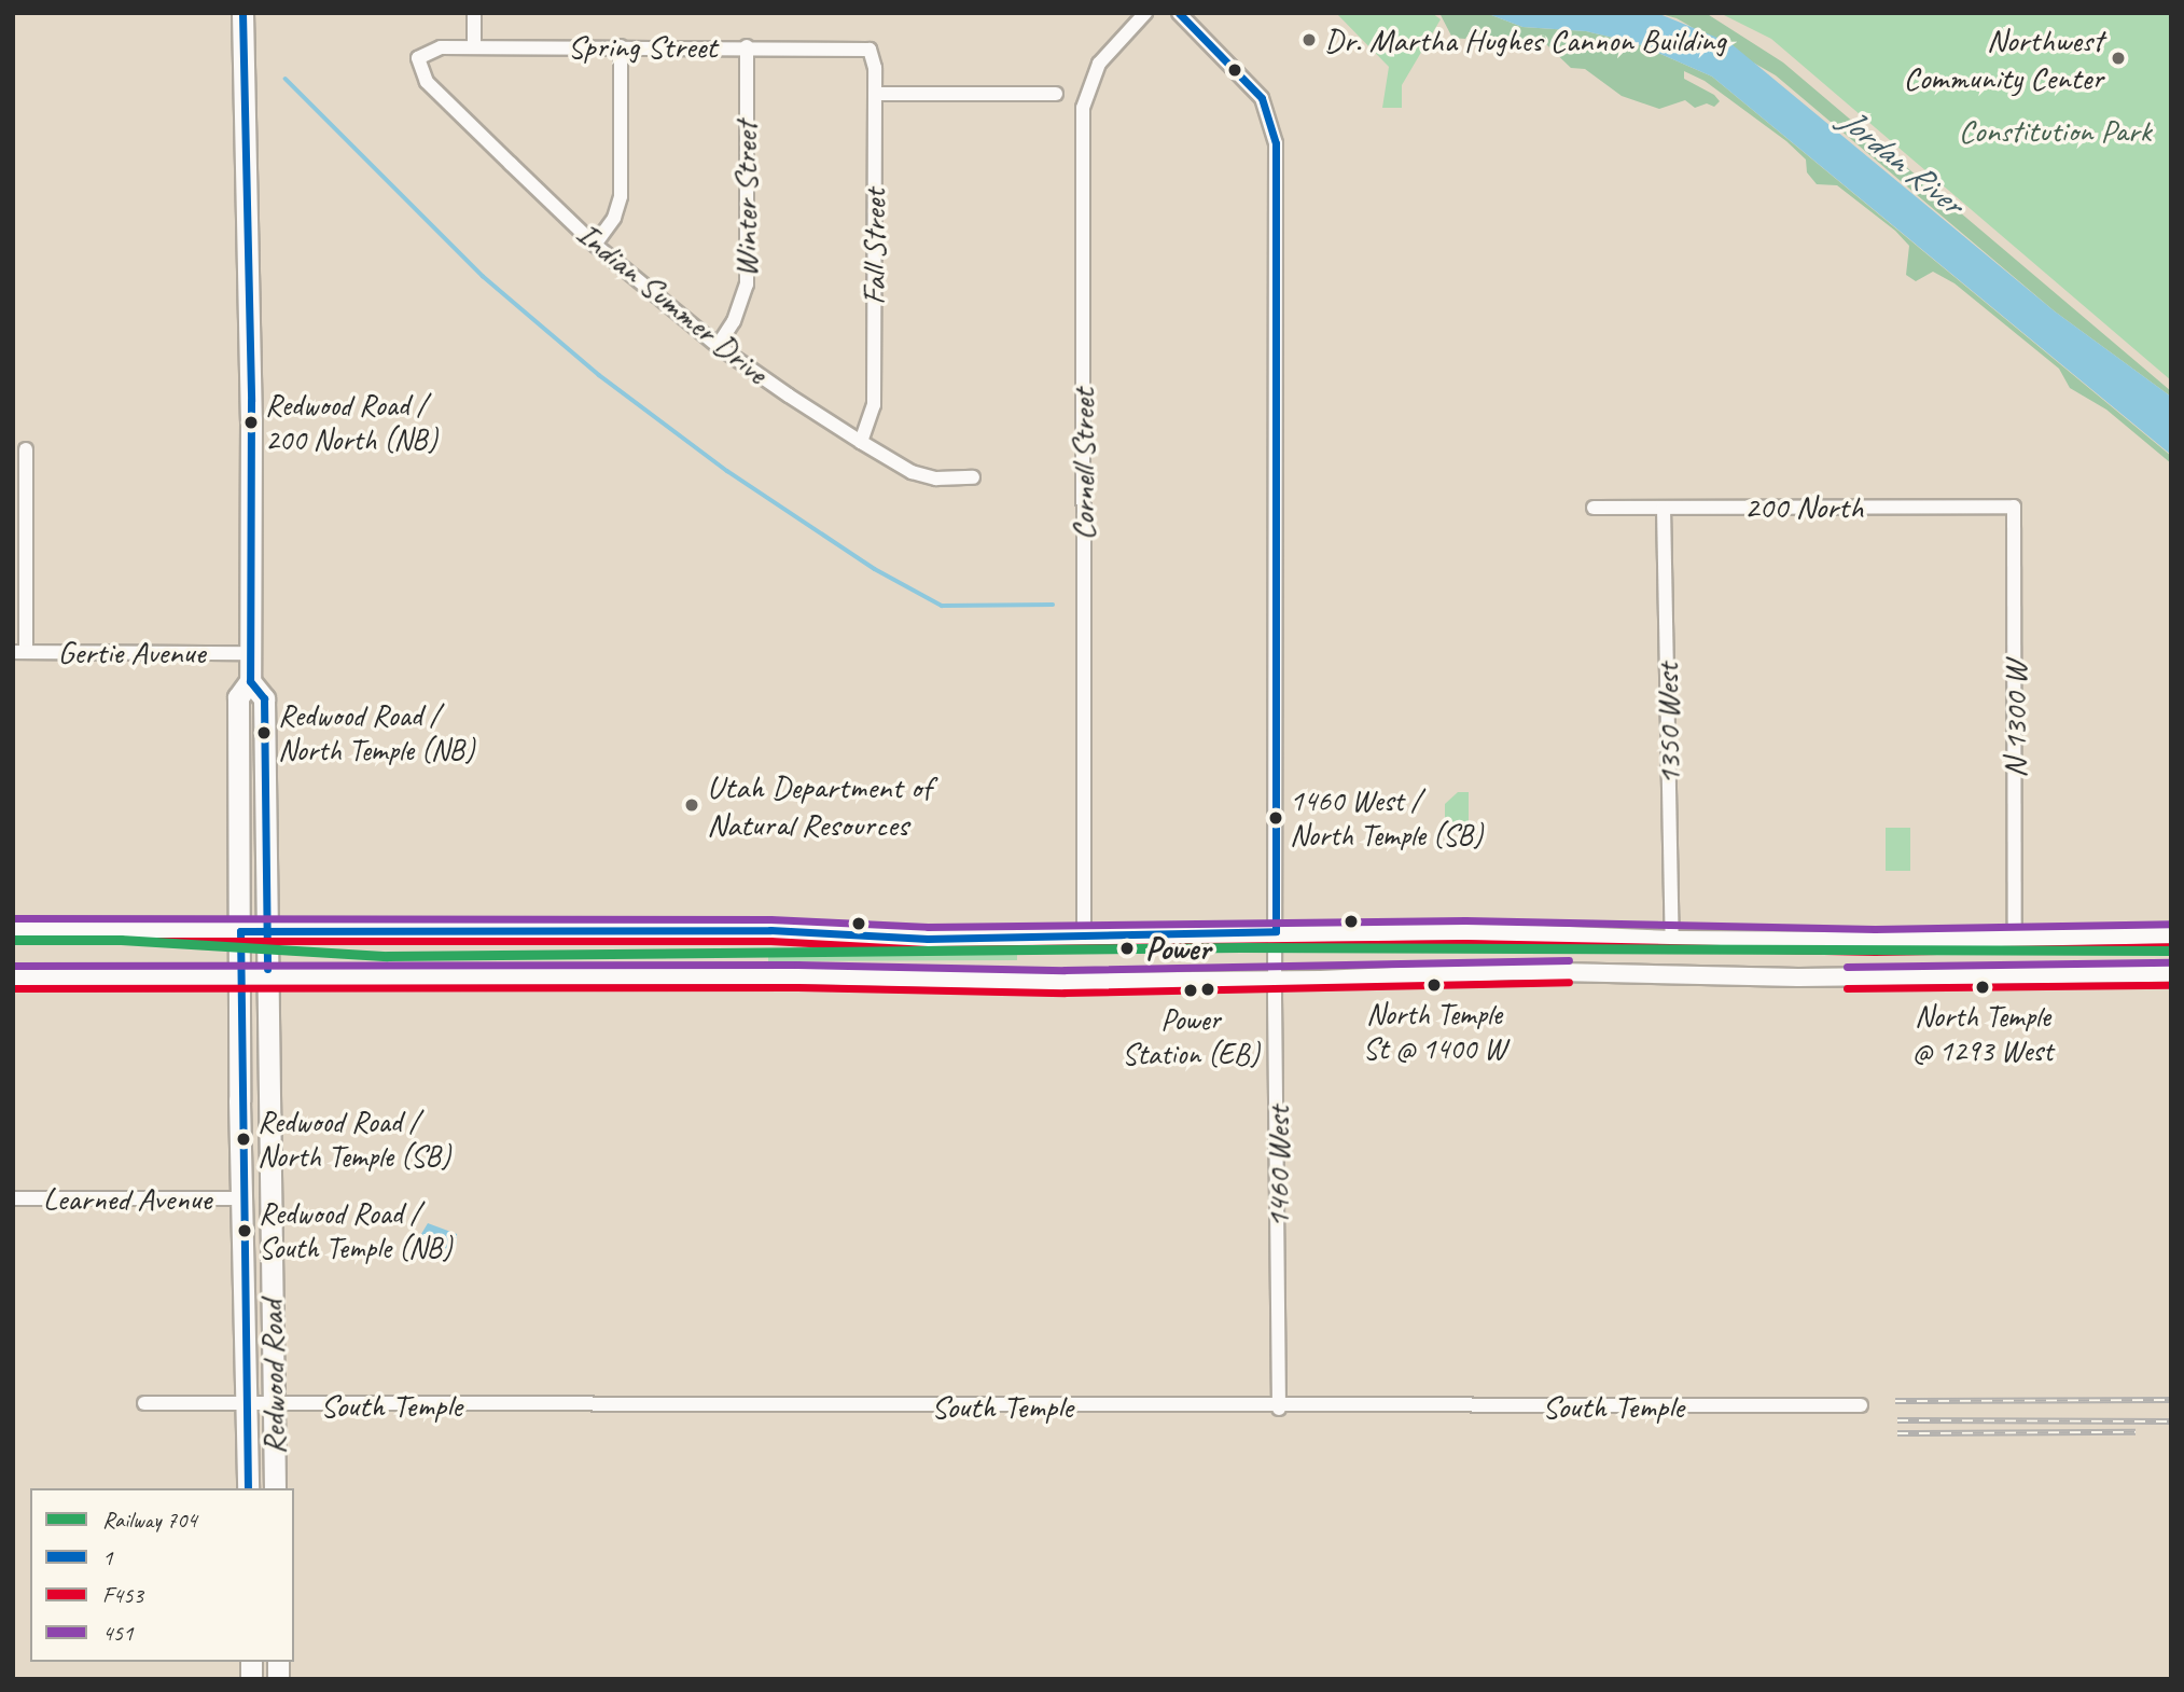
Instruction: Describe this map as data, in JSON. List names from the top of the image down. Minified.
{"streets":{"main road":["Redwood Road"],"street":["Spring Street","Winter Street","Fall Street","Indian Summer Drive","Cornell Street","200 North","Gertie Avenue","N 1300 W","1350 West","1460 West","Learned Avenue","South Temple"]},"crossings":[["Spring Street","Winter Street"],["Spring Street","Fall Street"],["Spring Street","Indian Summer Drive"],["Winter Street","Indian Summer Drive"],["Fall Street","Indian Summer Drive"],["200 North","N 1300 W"],["200 North","1350 West"],["Gertie Avenue","Redwood Road"],["1460 West","South Temple"],["Learned Avenue","Redwood Road"],["Redwood Road","South Temple"]],"water":["Jordan River"],"parks":["Constitution Park"],"places":["Dr. Martha Hughes Cannon Building","Northwest Community Center","Redwood Road / 200 North (NB)","Redwood Road / North Temple (NB)","Utah Department of Natural Resources","1460 West / North Temple (SB)","Power","North Temple St @ 1400 W","North Temple @ 1293 West","Power Station (EB)","Redwood Road / North Temple (SB)","Redwood Road / South Temple (NB)"],"lines":["transit line 1","transit line 451","rail line 704","transit line F453"],"legend":["Railway 704","1","F453","451"]}
